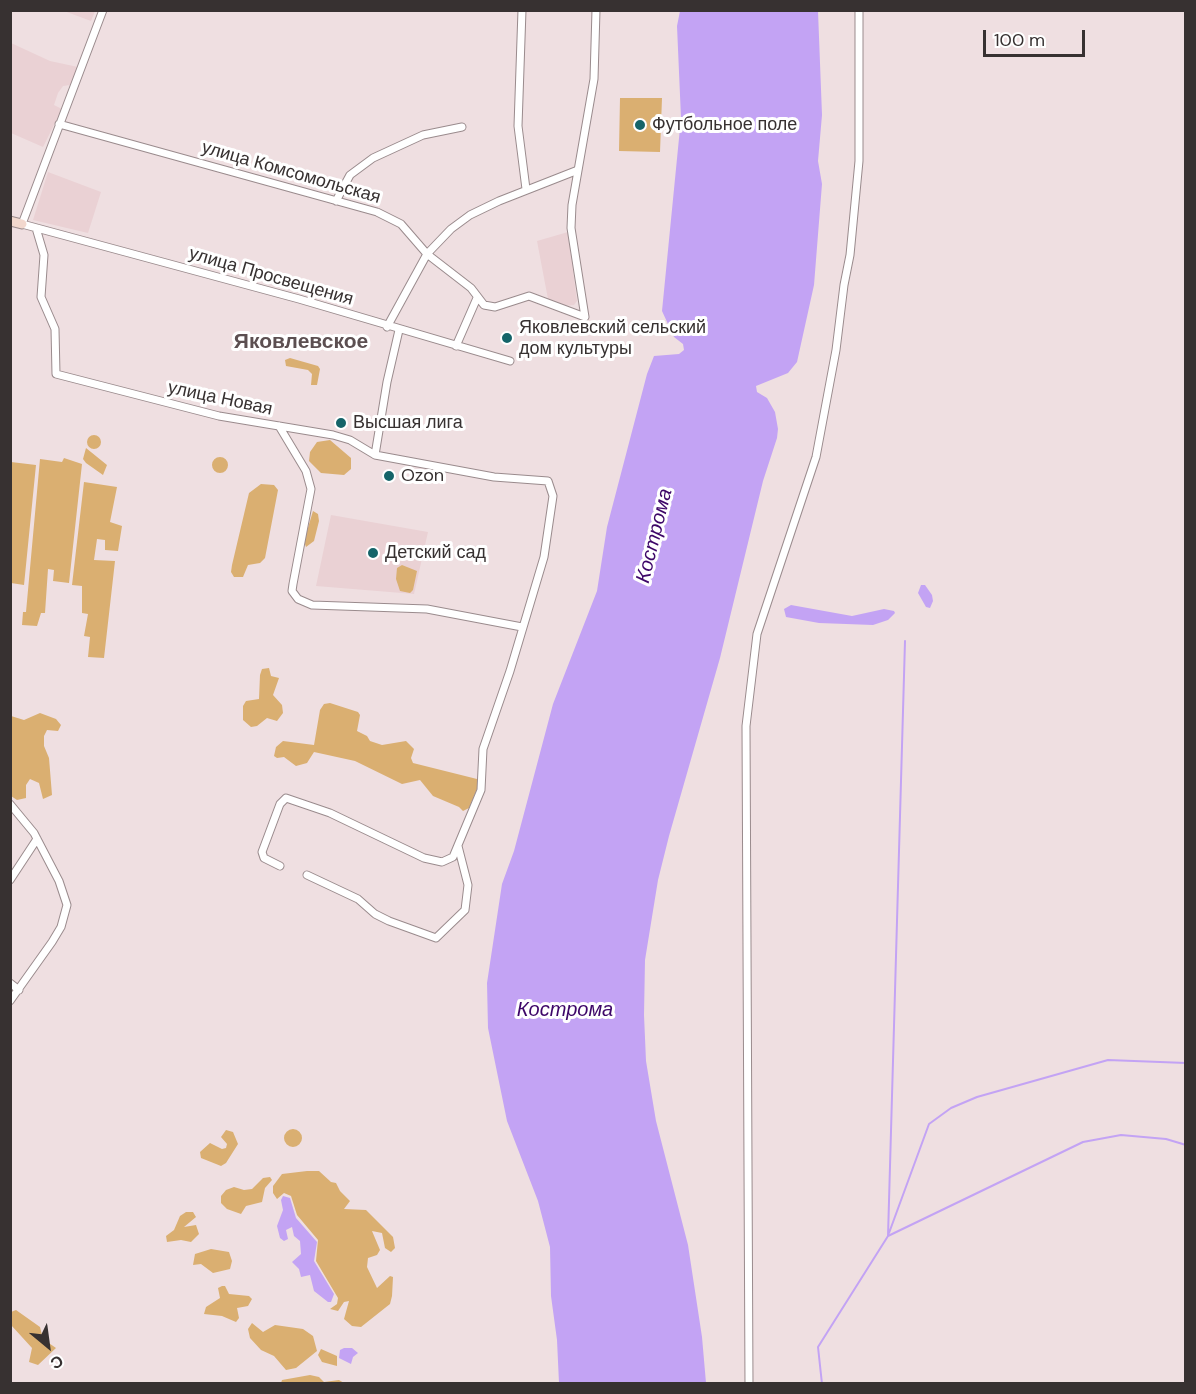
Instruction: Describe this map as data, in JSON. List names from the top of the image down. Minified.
{"streets":{"street":["улица Комсомольская","улица Просвещения","улица Новая"]},"crossings":[["улица Просвещения","улица Новая"]],"districts":["Яковлевское"],"water":["Кострома"],"places":["Футбольное поле","Яковлевский сельский дом культуры","Высшая лига","Ozon","Детский сад"],"scale_bar":"100 m","north":"bottom right"}
